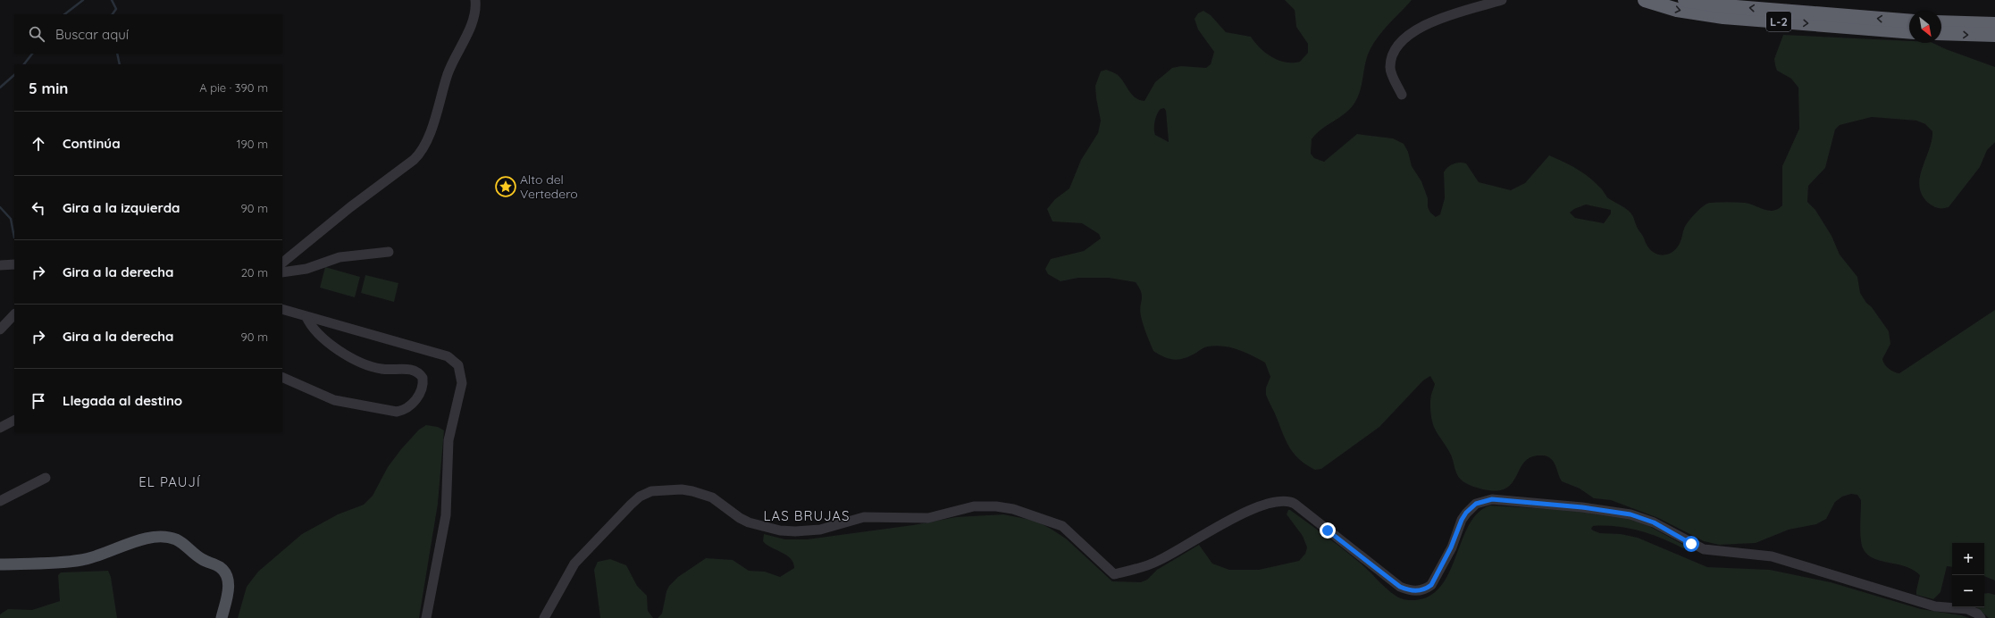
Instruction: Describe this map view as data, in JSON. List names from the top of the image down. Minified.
{"streets":{"highway":["L-2"]},"districts":["EL PAUJÍ","LAS BRUJAS"],"places":{"place":["Alto del Vertedero"]},"north":"bottom right","page":{"search":"Buscar aquí","heading":["5 min","A pie · 390 m"],"list":[["Continúa","190 m"],["Gira a la izquierda","90 m"],["Gira a la derecha","20 m"],["Gira a la derecha","90 m"],"Llegada al destino"],"map_buttons":["+","−"]}}
